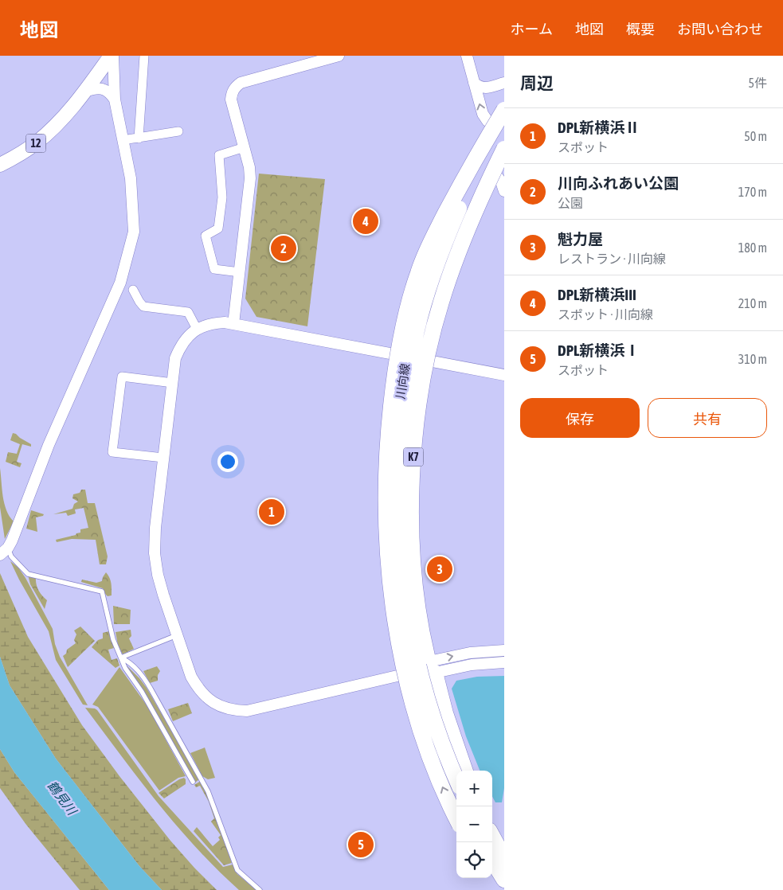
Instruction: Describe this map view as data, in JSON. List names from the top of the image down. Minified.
{"streets":{"highway":["K7"],"main road":["12"],"street":["川向線"]},"crossings":[["川向線","K7"]],"water":["鶴見川"],"page":{"header":"地図","nav":["ホーム","地図","概要","お問い合わせ"],"heading":["周辺","5件"],"list":[{"mark":"1","name":"DPL新横浜Ⅱ","note":"スポット","value":"50 m"},{"mark":"2","name":"川向ふれあい公園","note":"公園","value":"170 m"},{"mark":"3","name":"魁力屋","note":"レストラン · 川向線","value":"180 m"},{"mark":"4","name":"DPL新横浜III","note":"スポット · 川向線","value":"210 m"},{"mark":"5","name":"DPL新横浜Ⅰ","note":"スポット","value":"310 m"}],"pins":["4","2","1","3","5"],"buttons":["保存","共有"],"map_buttons":["+","−"]}}
